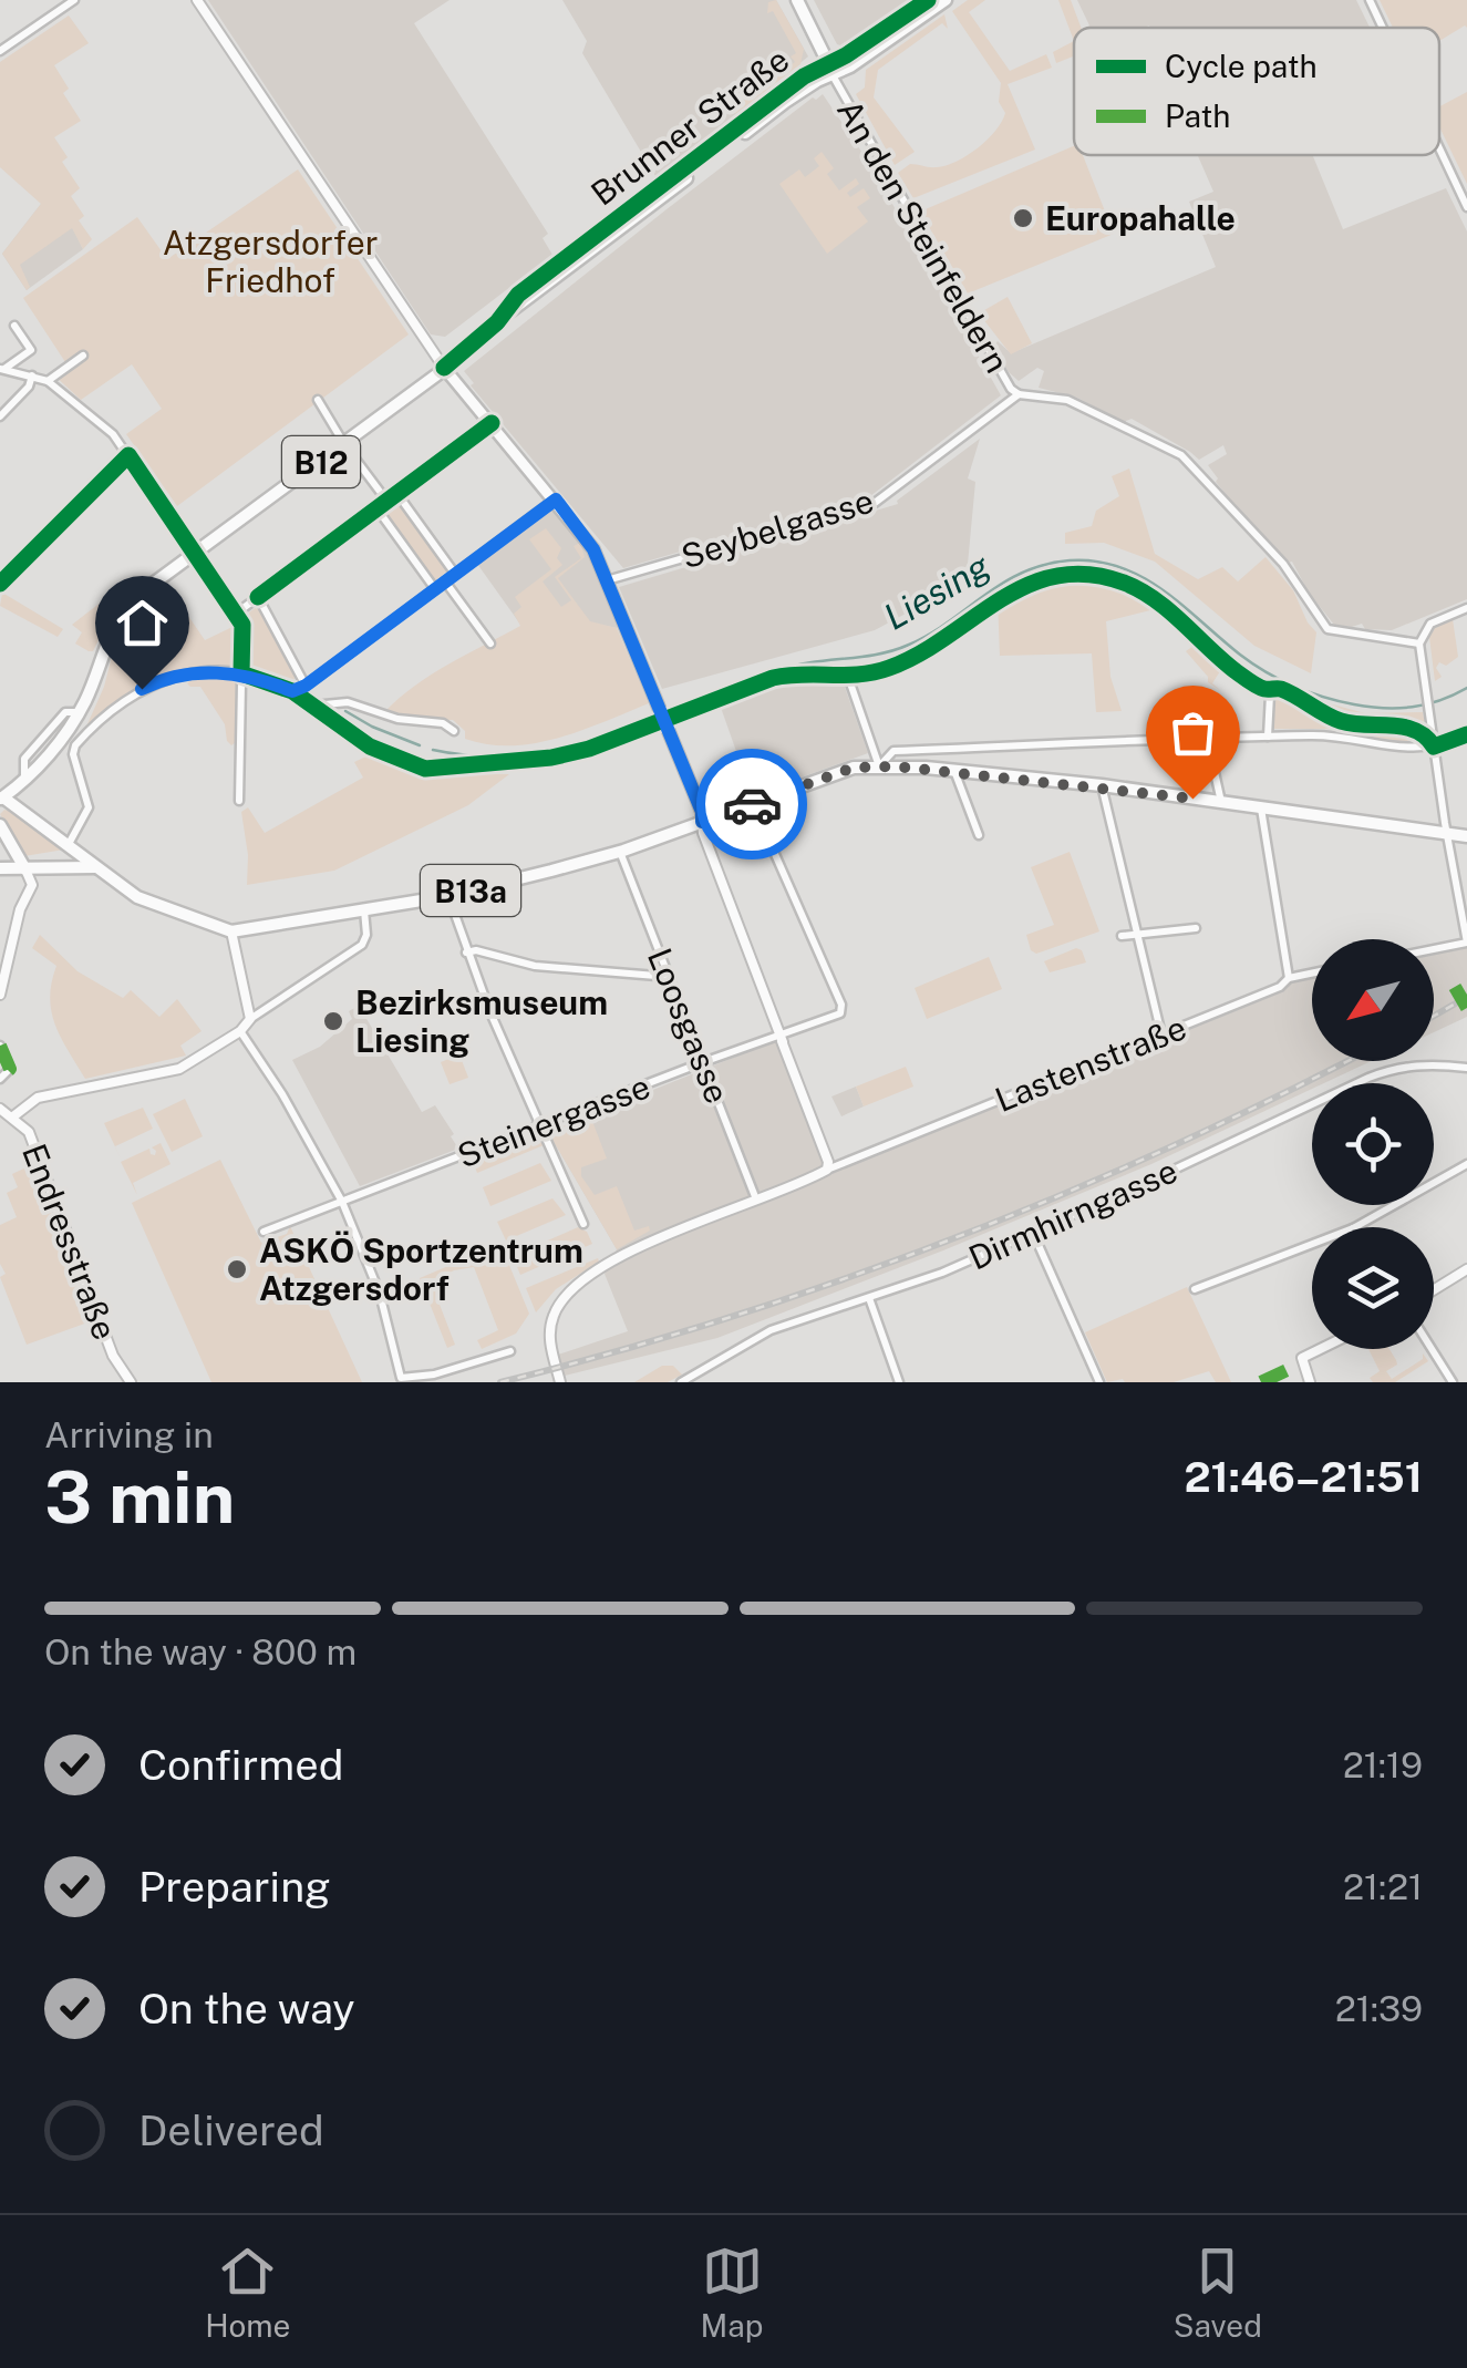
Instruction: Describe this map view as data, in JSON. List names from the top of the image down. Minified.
{"streets":{"main road":["Brunner Straße","B12","B13a"],"street":["An den Steinfeldern","Seybelgasse","Loosgasse","Lastenstraße","Steinergasse","Dirmhirngasse","Endresstraße"]},"crossings":[["Brunner Straße","An den Steinfeldern"],["An den Steinfeldern","Seybelgasse"],["B13a","Loosgasse"],["B13a","Steinergasse"],["Loosgasse","Lastenstraße"],["Loosgasse","Steinergasse"]],"water":["Liesing"],"parks":["Atzgersdorfer Friedhof"],"places":["Europahalle","Bezirksmuseum Liesing","ASKÖ Sportzentrum Atzgersdorf"],"legend":["Cycle path","Path"],"north":"bottom left","page":{"heading":["3 min","Arriving in","21:46–21:51"],"bar":"On the way · 800 m","list":[["Confirmed","21:19"],["Preparing","21:21"],["On the way","21:39"],"Delivered"],"tabs":["Home","Map","Saved"]}}
